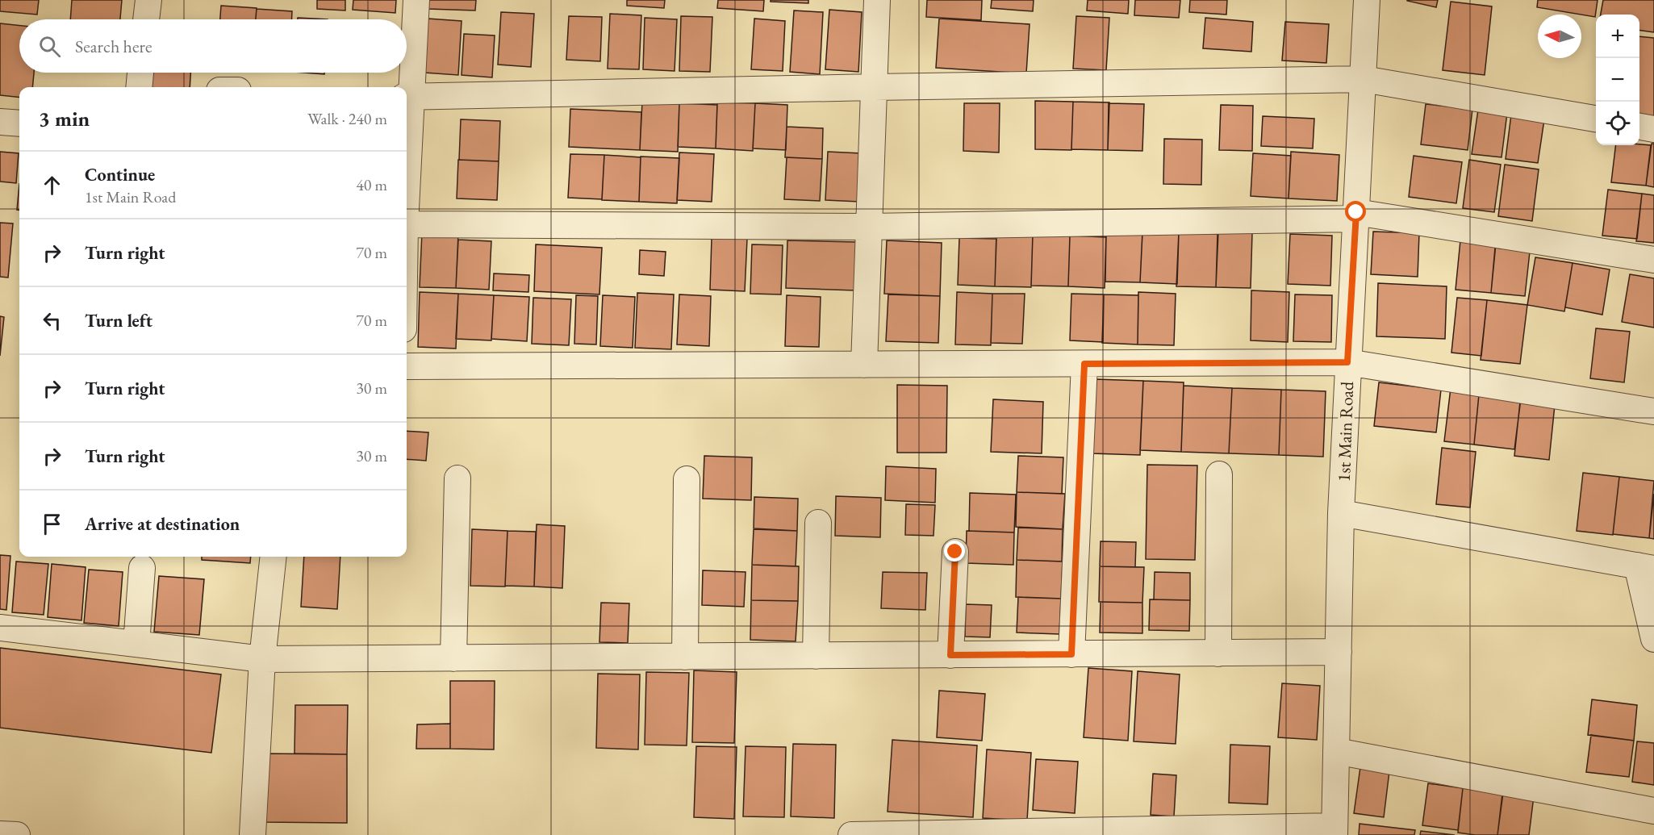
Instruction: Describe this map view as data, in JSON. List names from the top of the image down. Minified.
{"streets":{"street":["1st Main Road"]},"north":"left","page":{"map_buttons":["+","−"],"search":"Search here","heading":["3 min","Walk · 240 m"],"list":[["Continue","1st Main Road","40 m"],["Turn right","70 m"],["Turn left","70 m"],["Turn right","30 m"],["Turn right","30 m"],"Arrive at destination"]}}
